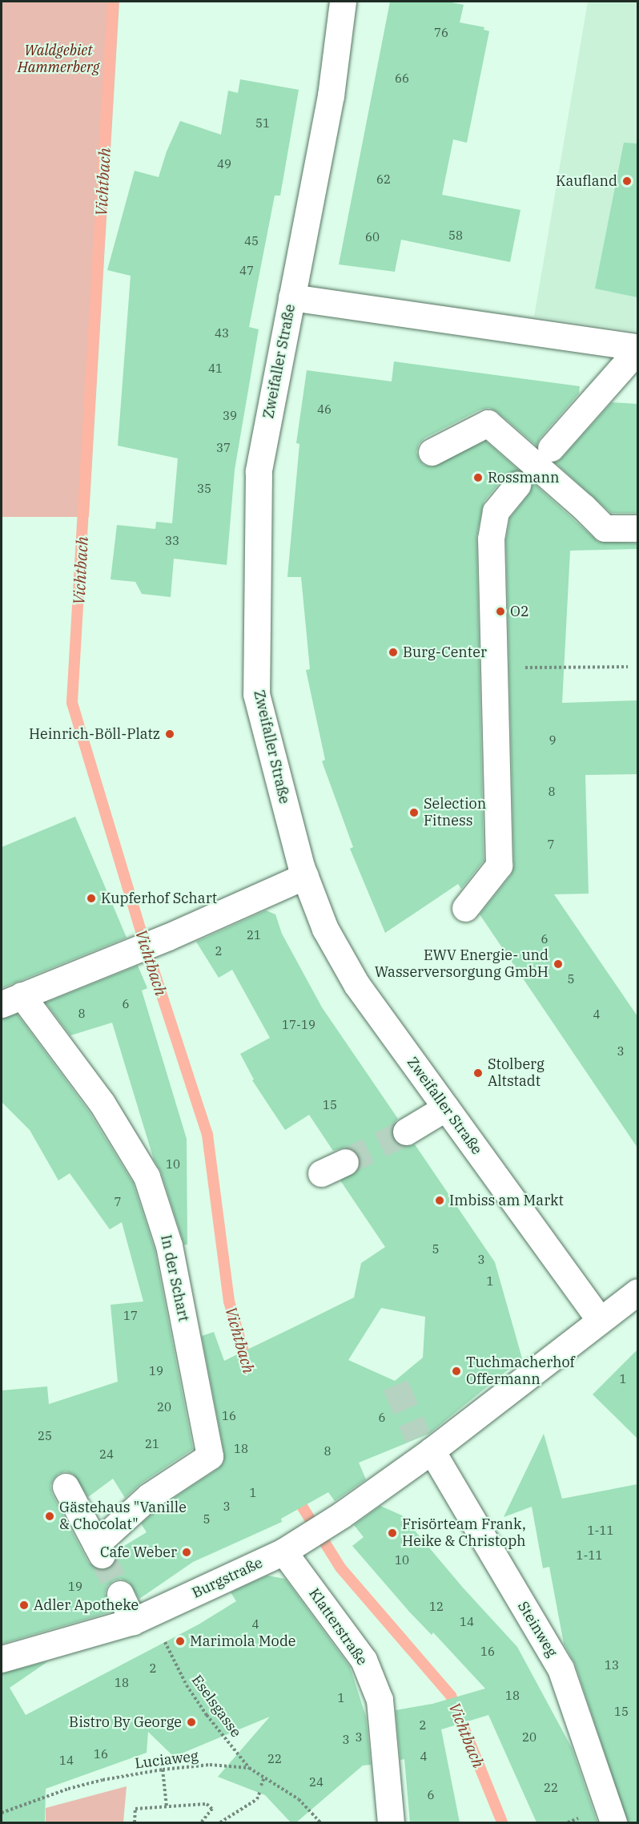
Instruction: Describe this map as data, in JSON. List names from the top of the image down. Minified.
{"streets":{"street":["Zweifaller Straße","In der Schart","Burgstraße","Klatterstraße","Steinweg"],"path":["Eselsgasse","Luciaweg"]},"crossings":[["Zweifaller Straße","In der Schart"],["Zweifaller Straße","Burgstraße"],["Burgstraße","Klatterstraße"],["Burgstraße","Steinweg"],["Eselsgasse","Luciaweg"]],"water":["Vichtbach"],"parks":["Waldgebiet Hammerberg"],"places":["Kaufland","Rossmann","O2","Burg-Center","Heinrich-Böll-Platz","Selection Fitness","Kupferhof Schart","EWV Energie- und Wasserversorgung GmbH","Stolberg Altstadt","Imbiss am Markt","Tuchmacherhof Offermann","Gästehaus \"Vanille & Chocolat\"","Frisörteam Frank, Heike & Christoph","Cafe Weber","Adler Apotheke","Marimola Mode","Bistro By George"],"house_numbers":["76","66","51","49","62","58","60","45","47","43","41","46","39","37","35","33","9","8","7","21","6","2","5","6","8","4","17-19","3","15","10","7","5","3","1","17","19","1","20","16","6","25","21","18","8","24","1","3","5","1-11","1-11","10","19","12","14","4","16","13","2","18","18","1","15","2","3","20","3","16","4","22","14","24","22","6"]}
